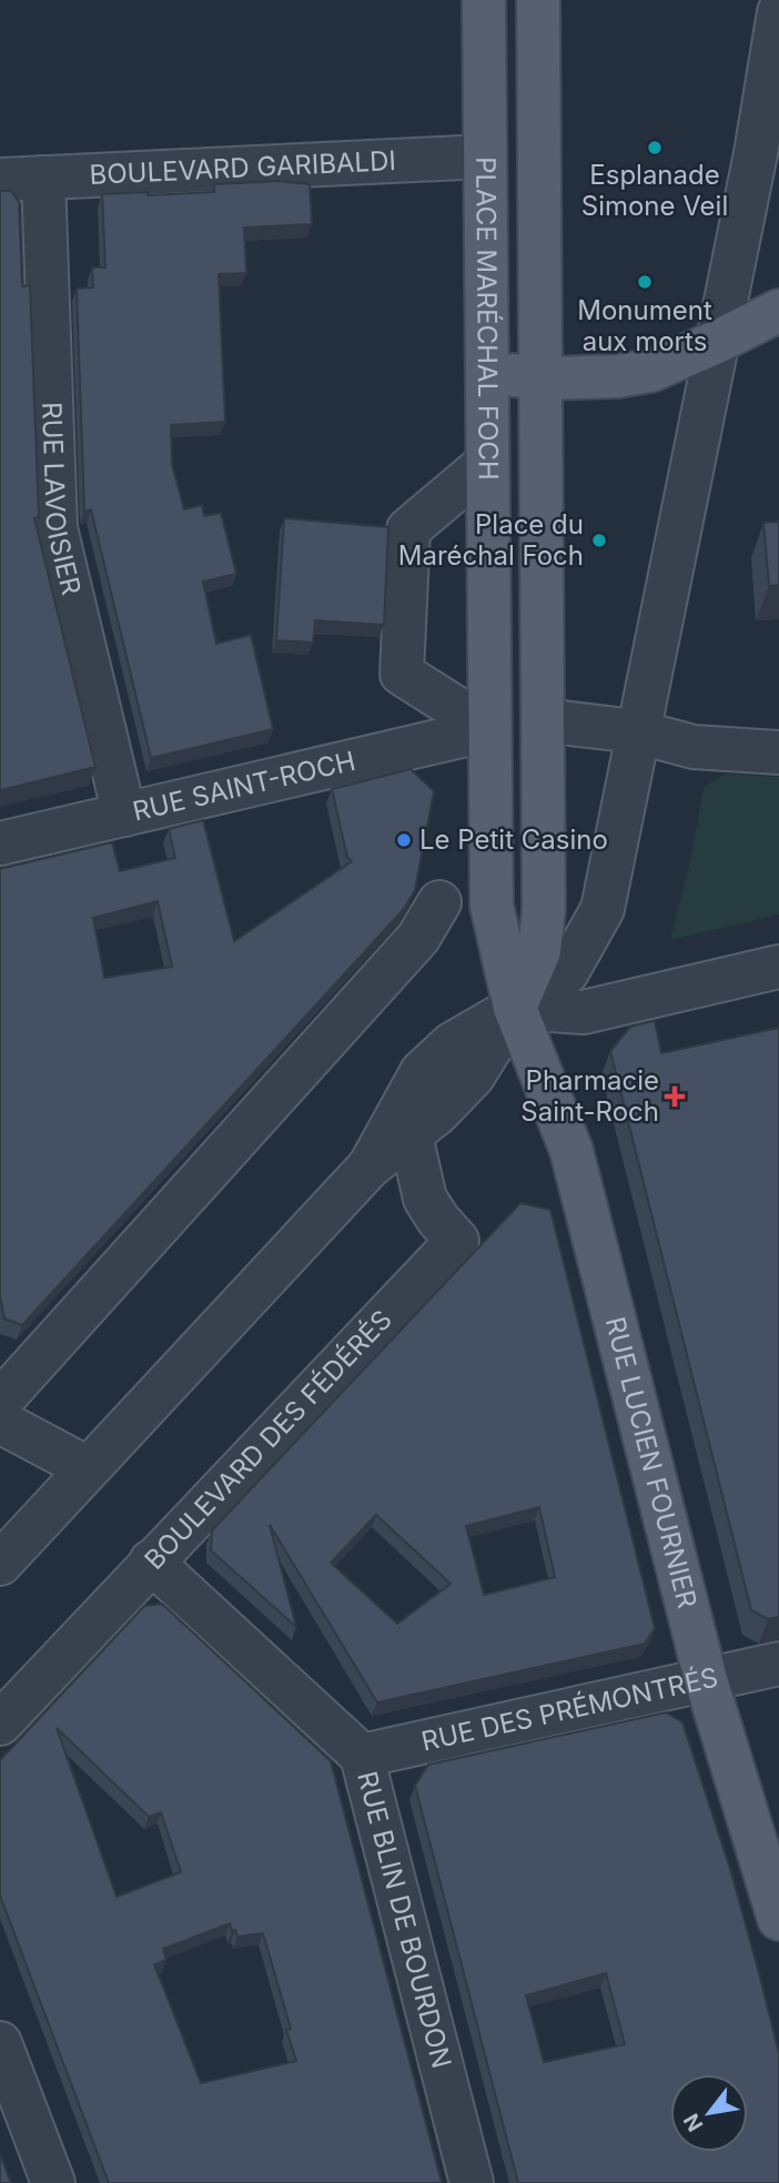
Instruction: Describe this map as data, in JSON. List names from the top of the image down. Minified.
{"streets":{"main road":["PLACE MARÉCHAL FOCH","RUE LUCIEN FOURNIER"],"street":["BOULEVARD GARIBALDI","RUE LAVOISIER","RUE SAINT-ROCH","BOULEVARD DES FÉDÉRÉS","RUE DES PRÉMONTRÉS","RUE BLIN DE BOURDON"]},"crossings":[["BOULEVARD GARIBALDI","PLACE MARÉCHAL FOCH"],["BOULEVARD GARIBALDI","RUE LAVOISIER"],["PLACE MARÉCHAL FOCH","RUE SAINT-ROCH"],["PLACE MARÉCHAL FOCH","RUE LUCIEN FOURNIER"],["RUE LAVOISIER","RUE SAINT-ROCH"],["BOULEVARD DES FÉDÉRÉS","RUE BLIN DE BOURDON"],["RUE LUCIEN FOURNIER","RUE DES PRÉMONTRÉS"],["RUE DES PRÉMONTRÉS","RUE BLIN DE BOURDON"]],"places":{"other":["Esplanade Simone Veil","Monument aux morts","Place du Maréchal Foch","Le Petit Casino"],"health":["Pharmacie Saint-Roch"]},"north":"bottom left"}
